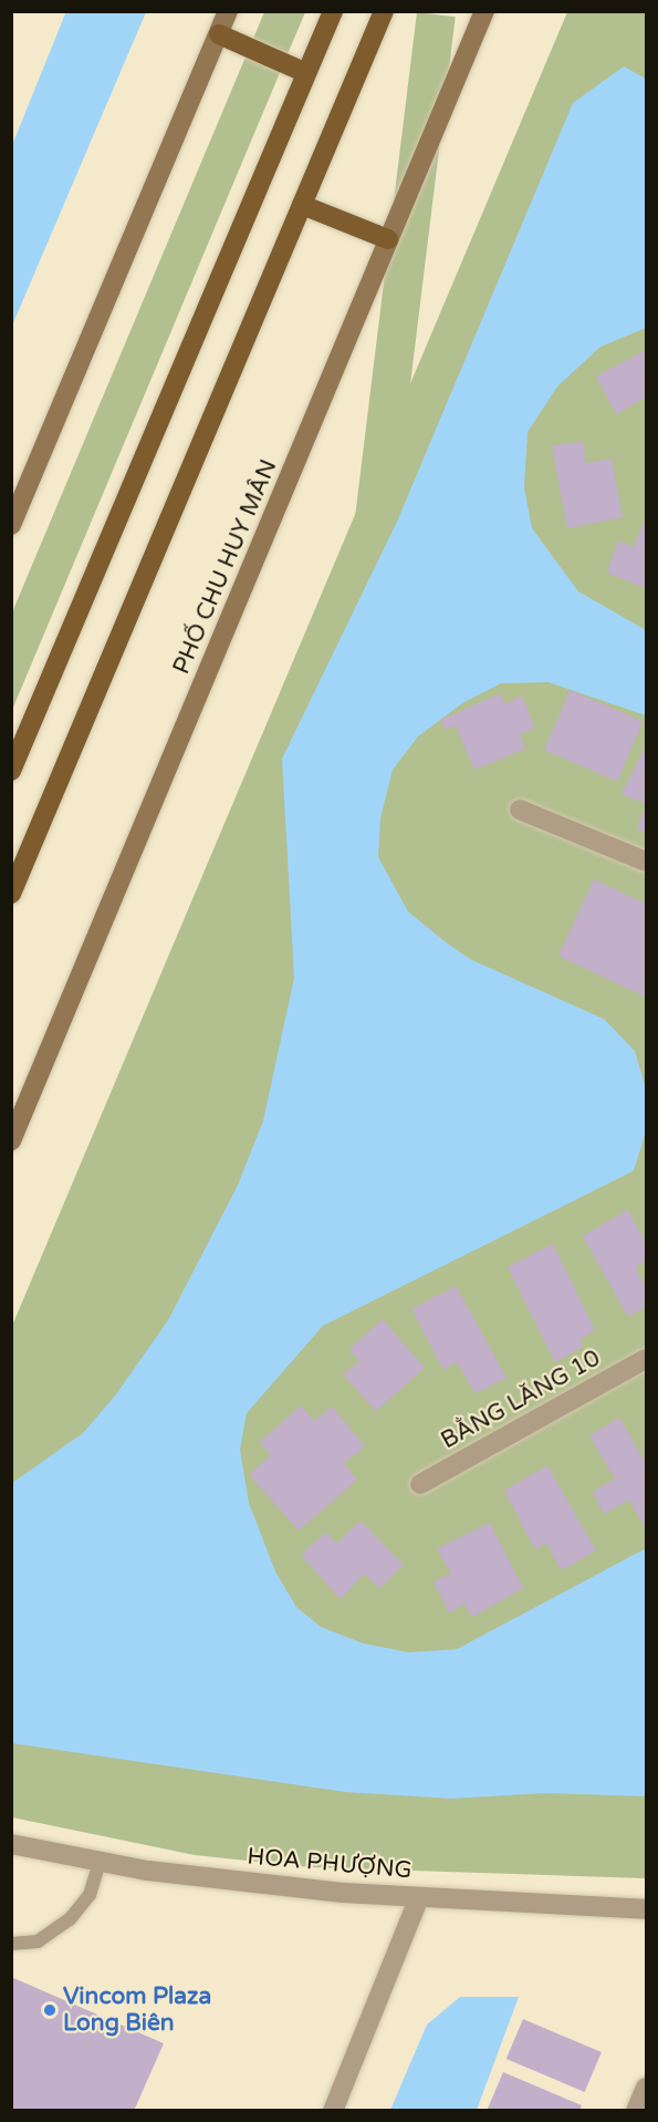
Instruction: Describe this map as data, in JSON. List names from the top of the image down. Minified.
{"streets":{"main road":["PHỐ CHU HUY MÂN"],"street":["BẰNG LĂNG 10","HOA PHƯỢNG"]},"places":["Vincom Plaza Long Biên"]}
